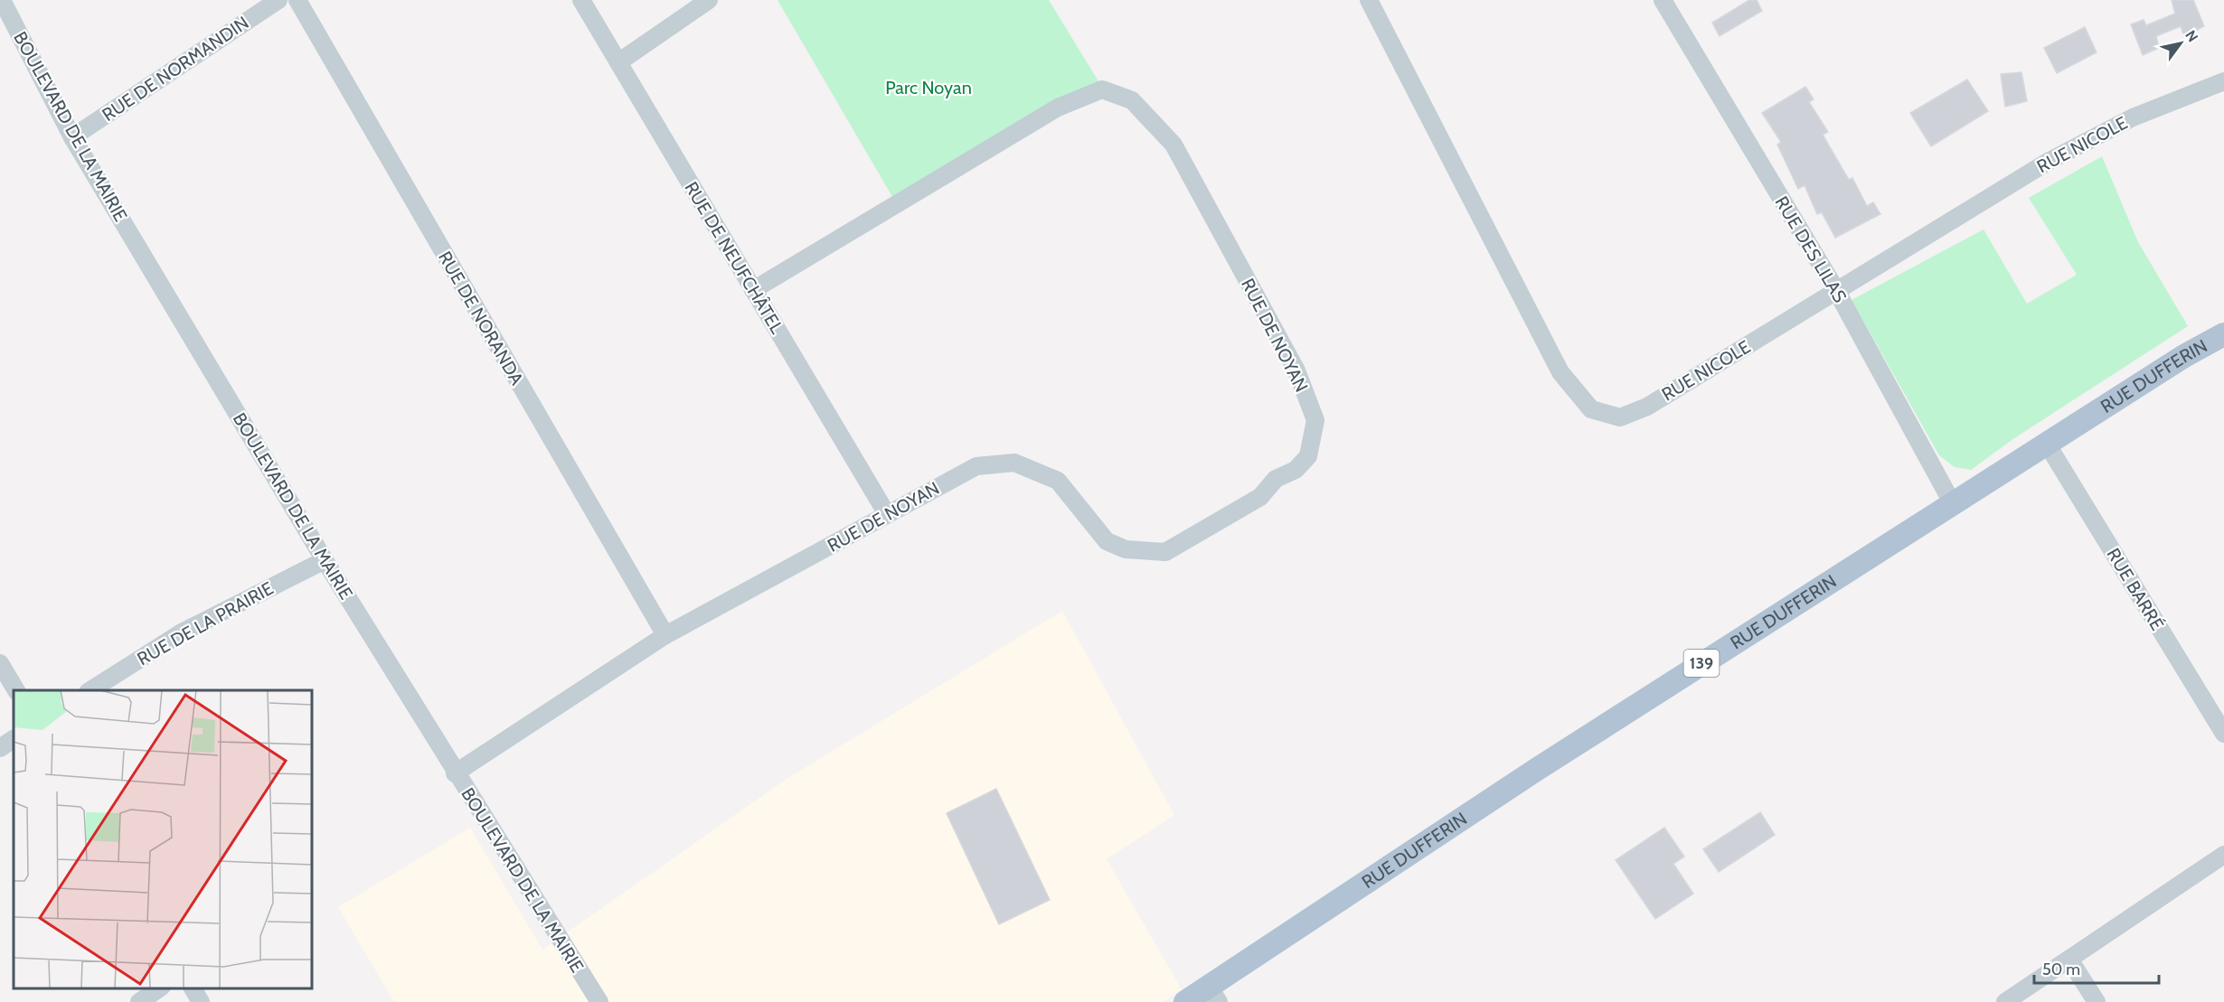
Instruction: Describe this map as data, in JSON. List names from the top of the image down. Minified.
{"streets":{"main road":["RUE DUFFERIN","139"],"street":["RUE DE NORMANDIN","BOULEVARD DE LA MAIRIE","RUE NICOLE","RUE DES LILAS","RUE DE NEUFCHÂTEL","RUE DE NORANDA","RUE DE NOYAN","RUE BARRÉ","RUE DE LA PRAIRIE"]},"crossings":[["RUE DE NORMANDIN","BOULEVARD DE LA MAIRIE"],["BOULEVARD DE LA MAIRIE","RUE DE NOYAN"],["BOULEVARD DE LA MAIRIE","RUE DE LA PRAIRIE"],["RUE NICOLE","RUE DES LILAS"],["RUE DES LILAS","RUE DUFFERIN"],["RUE DE NEUFCHÂTEL","RUE DE NOYAN"],["RUE DE NORANDA","RUE DE NOYAN"],["RUE DUFFERIN","RUE BARRÉ"]],"parks":["Parc Noyan"],"scale_bar":"50 m","north":"top right"}
